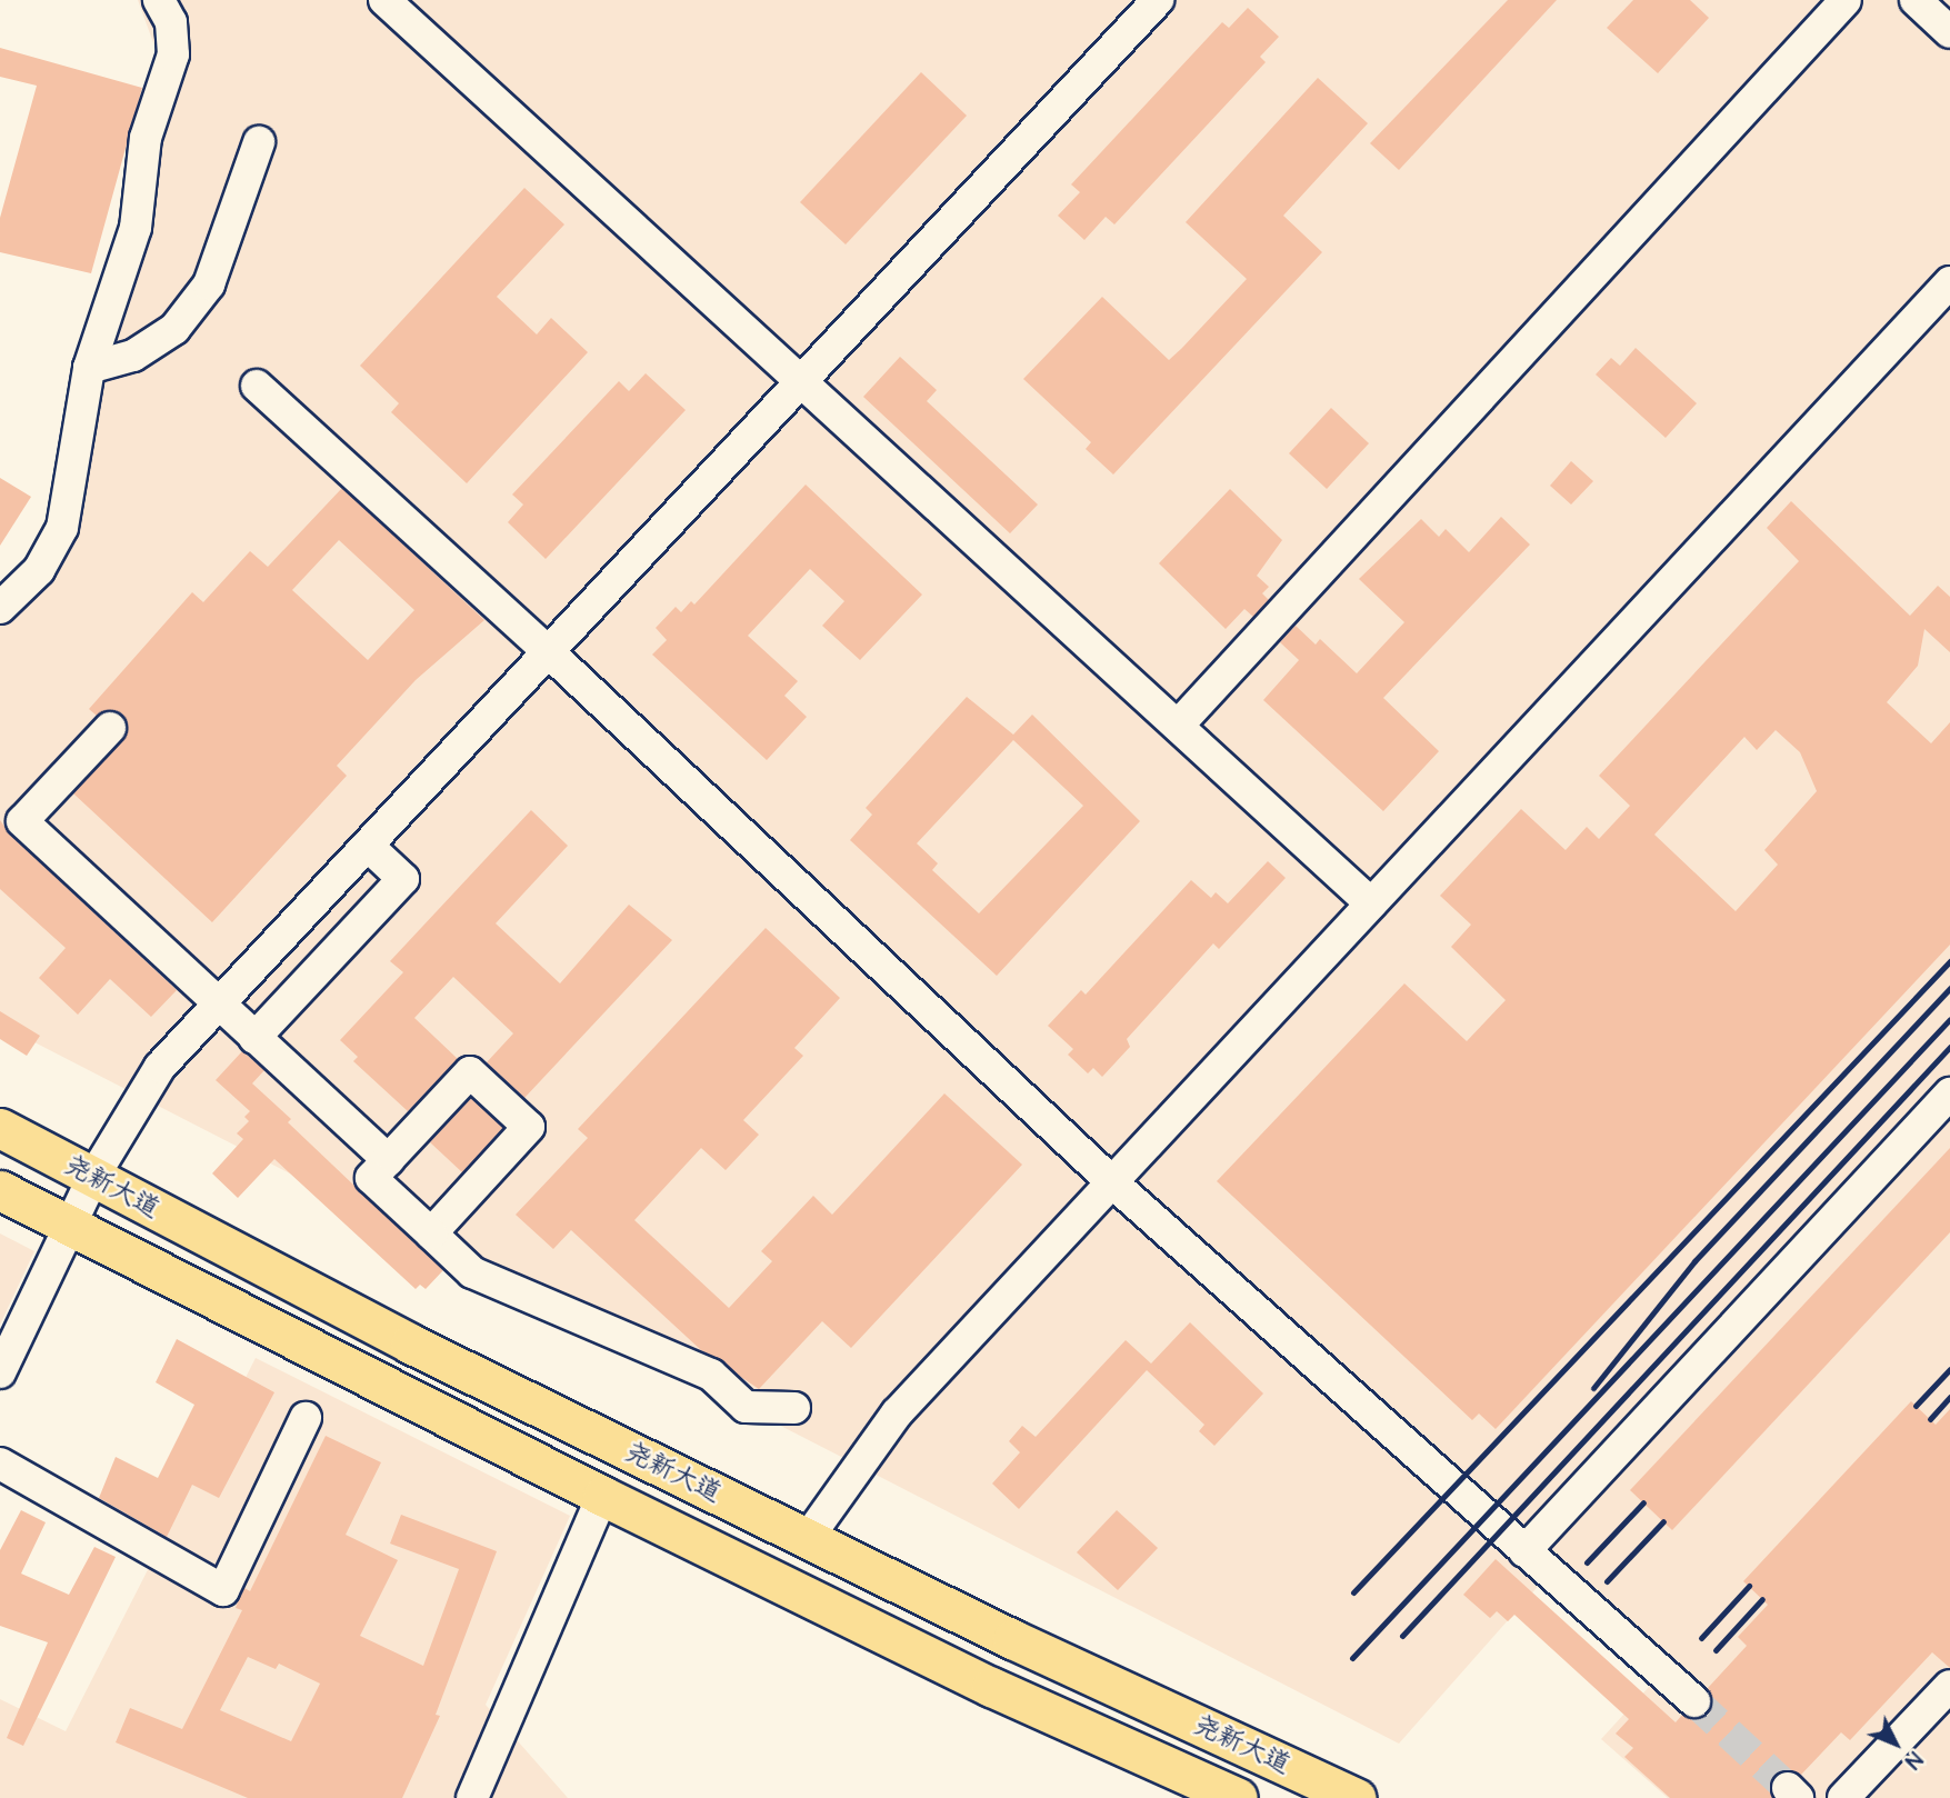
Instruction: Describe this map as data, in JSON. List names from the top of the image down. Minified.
{"streets":{"main road":["尧新大道"]},"north":"bottom right"}
